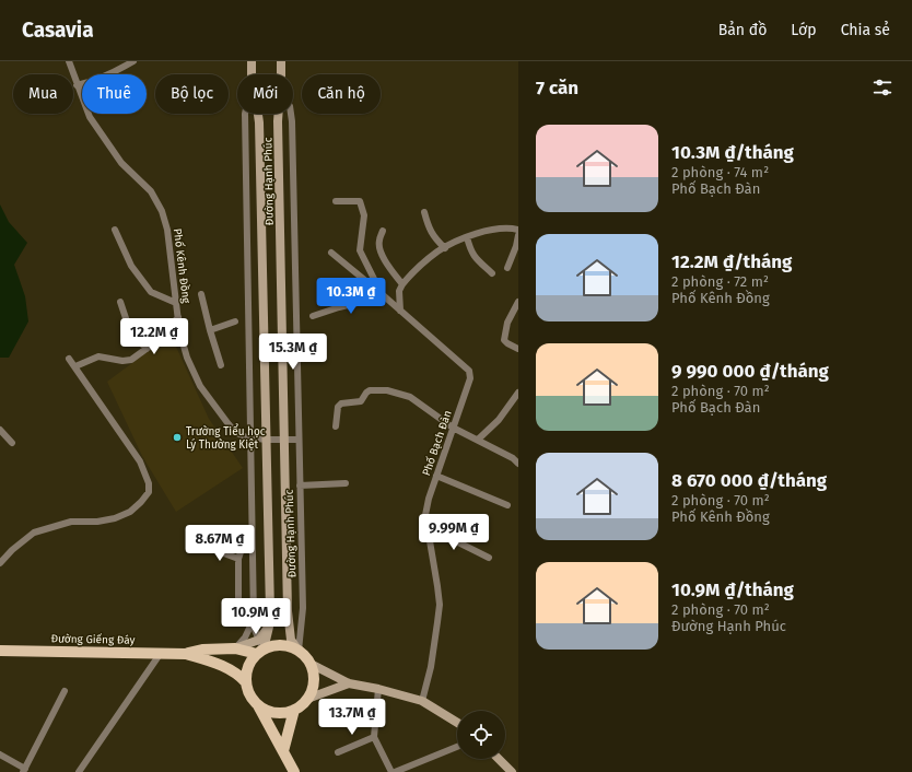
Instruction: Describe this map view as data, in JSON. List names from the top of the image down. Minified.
{"streets":{"main road":["Đường Hạnh Phúc","Đường Giếng Đáy"],"street":["Phố Kênh Đồng","Phố Bạch Đàn"]},"crossings":[["Đường Hạnh Phúc","Phố Kênh Đồng"],["Đường Hạnh Phúc","Đường Giếng Đáy"]],"places":["Trường Tiểu học Lý Thường Kiệt"],"page":{"header":"Casavia","nav":["Bản đồ","Lớp","Chia sẻ"],"heading":"7 căn","chip":["Mua","Thuê","Bộ lọc","Mới","Căn hộ"],"list":[{"name":"10.3M ₫/tháng","note":"2 phòng · 74 m² · Phố Bạch Đàn"},{"name":"12.2M ₫/tháng","note":"2 phòng · 72 m² · Phố Kênh Đồng"},{"name":"9 990 000 ₫/tháng","note":"2 phòng · 70 m² · Phố Bạch Đàn"},{"name":"8 670 000 ₫/tháng","note":"2 phòng · 70 m² · Phố Kênh Đồng"},{"name":"10.9M ₫/tháng","note":"2 phòng · 70 m² · Đường Hạnh Phúc"}],"price":["10.3M ₫","12.2M ₫","15.3M ₫","9.99M ₫","8.67M ₫","10.9M ₫","13.7M ₫"]}}
